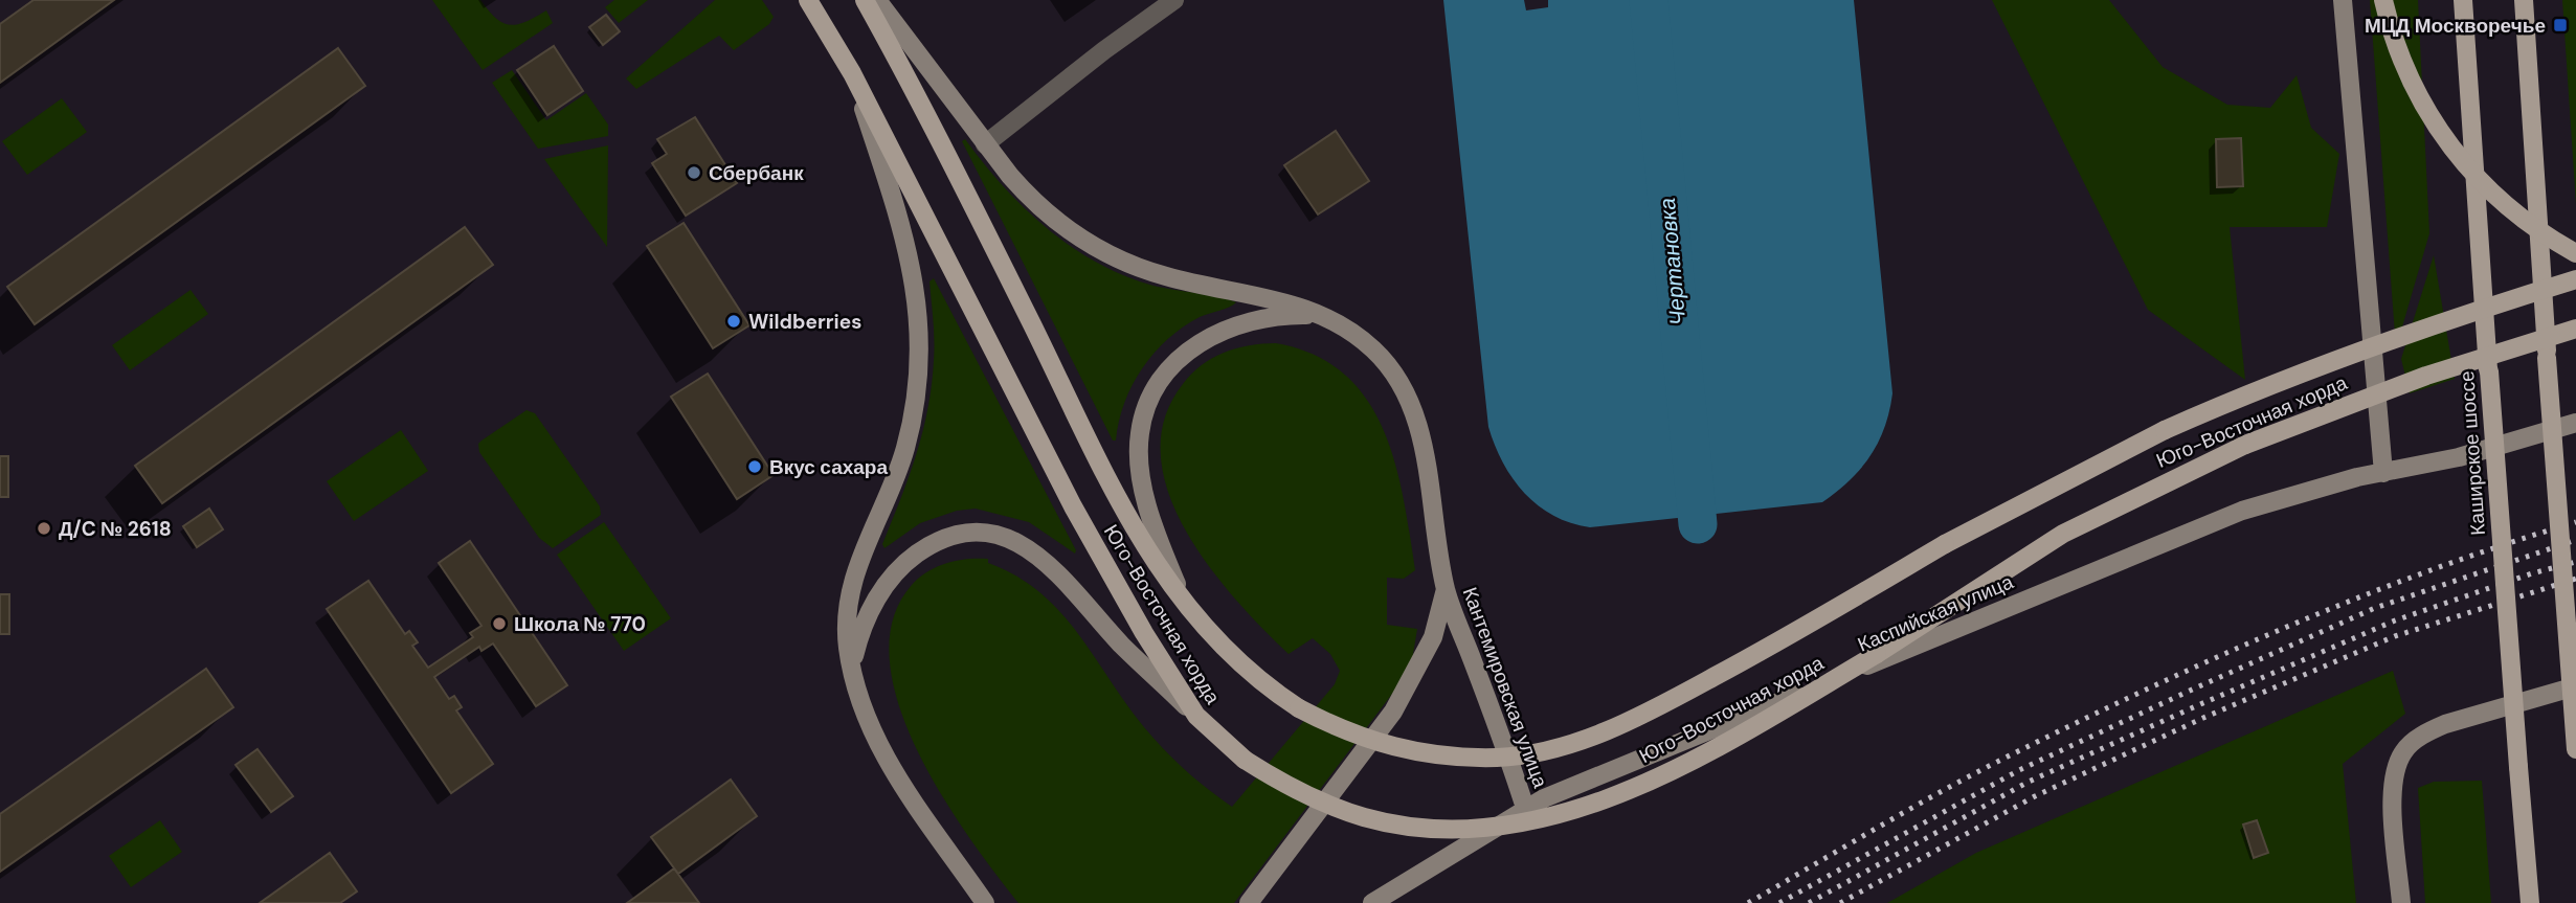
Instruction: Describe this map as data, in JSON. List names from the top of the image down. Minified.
{"streets":{"main road":["Юго-Восточная хорда","Каширское шоссе","Каспийская улица","Кантемировская улица"]},"crossings":[["Каспийская улица","Кантемировская улица"]],"water":["Чертановка"],"places":{"transit":["МЦД Москворечье"],"other":["Сбербанк","Wildberries","Вкус сахара","Д/C № 2618","Школа № 770"]}}
